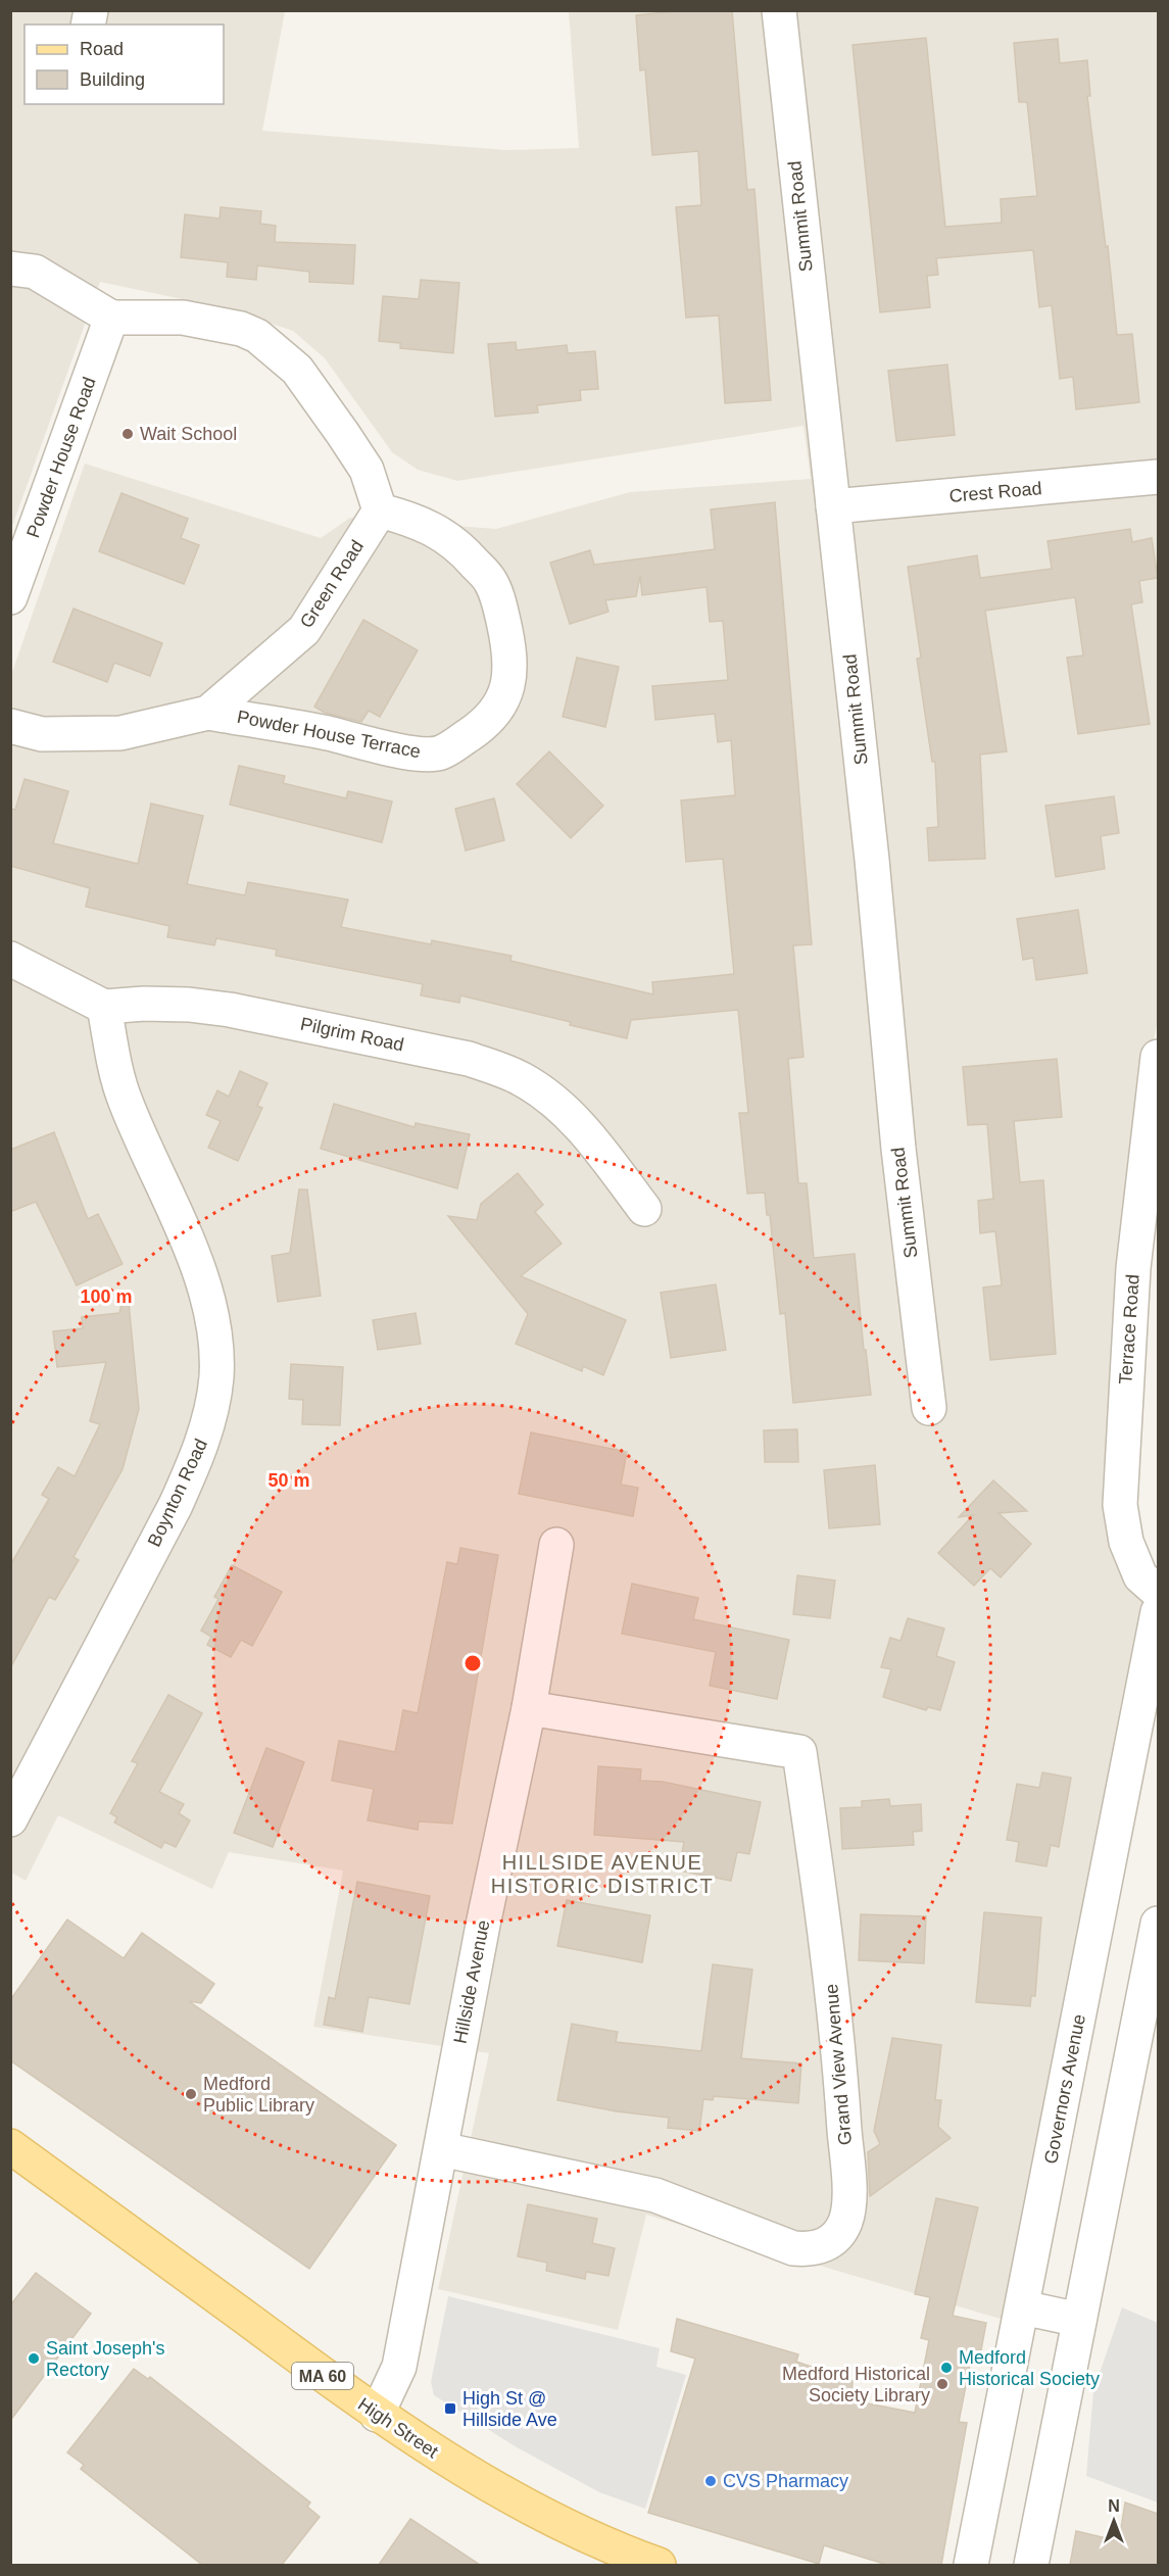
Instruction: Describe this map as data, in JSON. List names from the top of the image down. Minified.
{"streets":{"main road":["MA 60","High Street"],"street":["Summit Road","Powder House Road","Crest Road","Green Road","Powder House Terrace","Pilgrim Road","Terrace Road","Boynton Road","Hillside Avenue","Grand View Avenue","Governors Avenue"]},"crossings":[["Summit Road","Crest Road"],["Green Road","Powder House Terrace"],["Pilgrim Road","Boynton Road"],["Hillside Avenue","Grand View Avenue"],["Hillside Avenue","High Street"]],"districts":["HILLSIDE AVENUE HISTORIC DISTRICT"],"places":{"other":["Wait School","Medford Public Library","Saint Joseph's Rectory","Medford Historical Society","Medford Historical Society Library","CVS Pharmacy"],"transit":["High St @ Hillside Ave"]},"legend":["Road","Building"],"north":"top","rings":["100 m","50 m"]}
